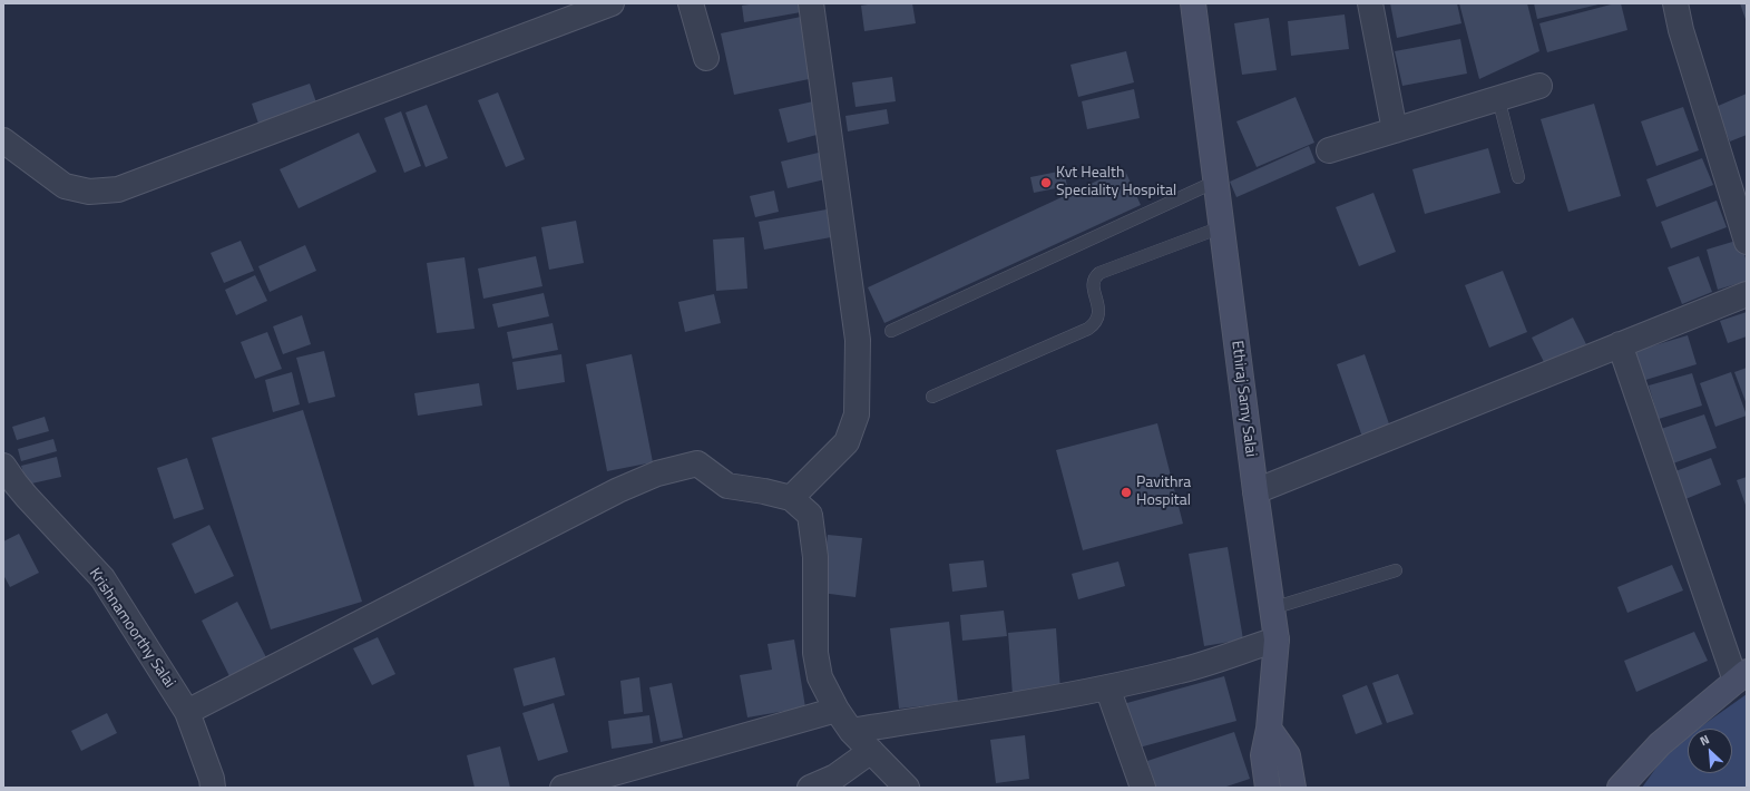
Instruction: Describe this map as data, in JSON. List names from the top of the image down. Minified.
{"streets":{"main road":["Ethiraj Samy Salai"],"street":["Krishnamoorthy Salai"]},"places":["Kvt Health Speciality Hospital","Pavithra Hospital"],"north":"top left"}
